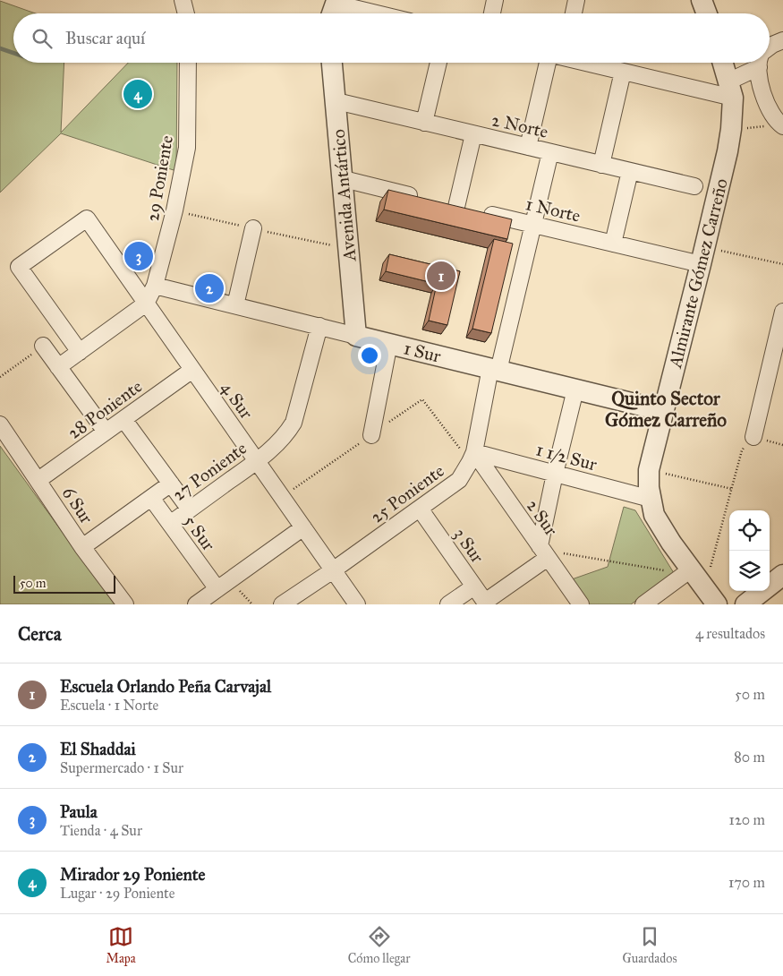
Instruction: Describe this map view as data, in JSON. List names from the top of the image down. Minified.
{"streets":{"street":["2 Norte","29 Poniente","Avenida Antártico","1 Norte","Almirante Gómez Carreño","1 Sur","4 Sur","28 Poniente","1 1/2 Sur","27 Poniente","25 Poniente","6 Sur","2 Sur","5 Sur","3 Sur"]},"crossings":[["2 Norte","Avenida Antártico"],["2 Norte","25 Poniente"],["29 Poniente","1 Sur"],["29 Poniente","4 Sur"],["Avenida Antártico","1 Sur"],["1 Norte","Almirante Gómez Carreño"],["1 Norte","25 Poniente"],["Almirante Gómez Carreño","1 Sur"],["Almirante Gómez Carreño","1 1/2 Sur"],["1 Sur","27 Poniente"],["1 Sur","25 Poniente"],["4 Sur","28 Poniente"],["4 Sur","27 Poniente"],["4 Sur","25 Poniente"],["28 Poniente","6 Sur"],["28 Poniente","5 Sur"],["1 1/2 Sur","25 Poniente"],["1 1/2 Sur","2 Sur"],["27 Poniente","6 Sur"],["27 Poniente","5 Sur"],["25 Poniente","2 Sur"],["25 Poniente","3 Sur"]],"districts":["Quinto Sector Gómez Carreño"],"scale_bar":"50 m","page":{"search":"Buscar aquí","pins":["4","3","1","2"],"scale":"50 m","heading":["Cerca","4 resultados"],"list":[{"mark":"1","name":"Escuela Orlando Peña Carvajal","note":"Escuela · 1 Norte","value":"50 m"},{"mark":"2","name":"El Shaddai","note":"Supermercado · 1 Sur","value":"80 m"},{"mark":"3","name":"Paula","note":"Tienda · 4 Sur","value":"120 m"},{"mark":"4","name":"Mirador 29 Poniente","note":"Lugar · 29 Poniente","value":"170 m"}],"nav":["Mapa","Cómo llegar","Guardados"]}}
